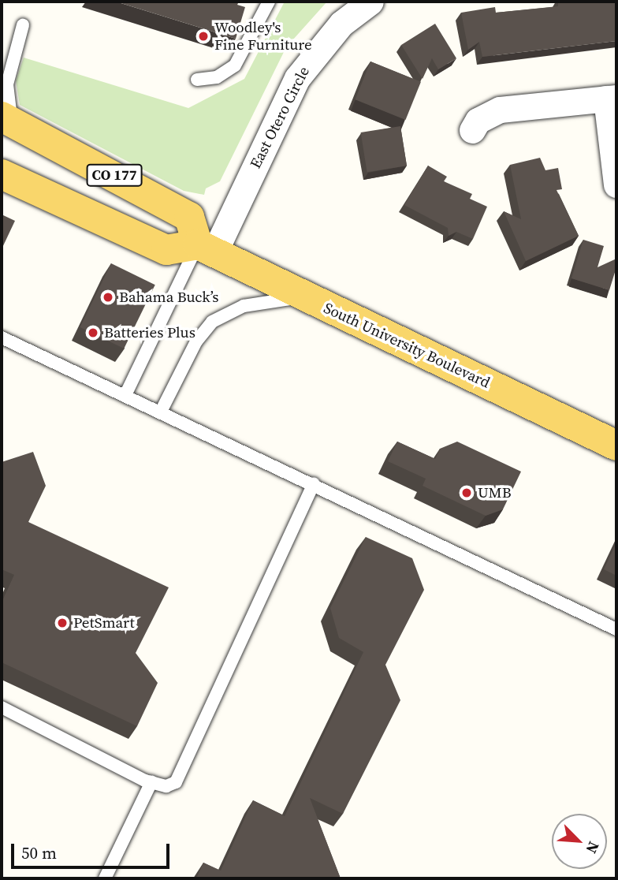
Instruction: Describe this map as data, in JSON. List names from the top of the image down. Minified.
{"streets":{"main road":["CO 177","South University Boulevard"],"street":["East Otero Circle"]},"crossings":[["East Otero Circle","CO 177"],["East Otero Circle","South University Boulevard"],["CO 177","South University Boulevard"]],"places":["Woodley's Fine Furniture","Bahama Buck’s","Batteries Plus","UMB","PetSmart"],"scale_bar":"50 m","north":"bottom right"}
